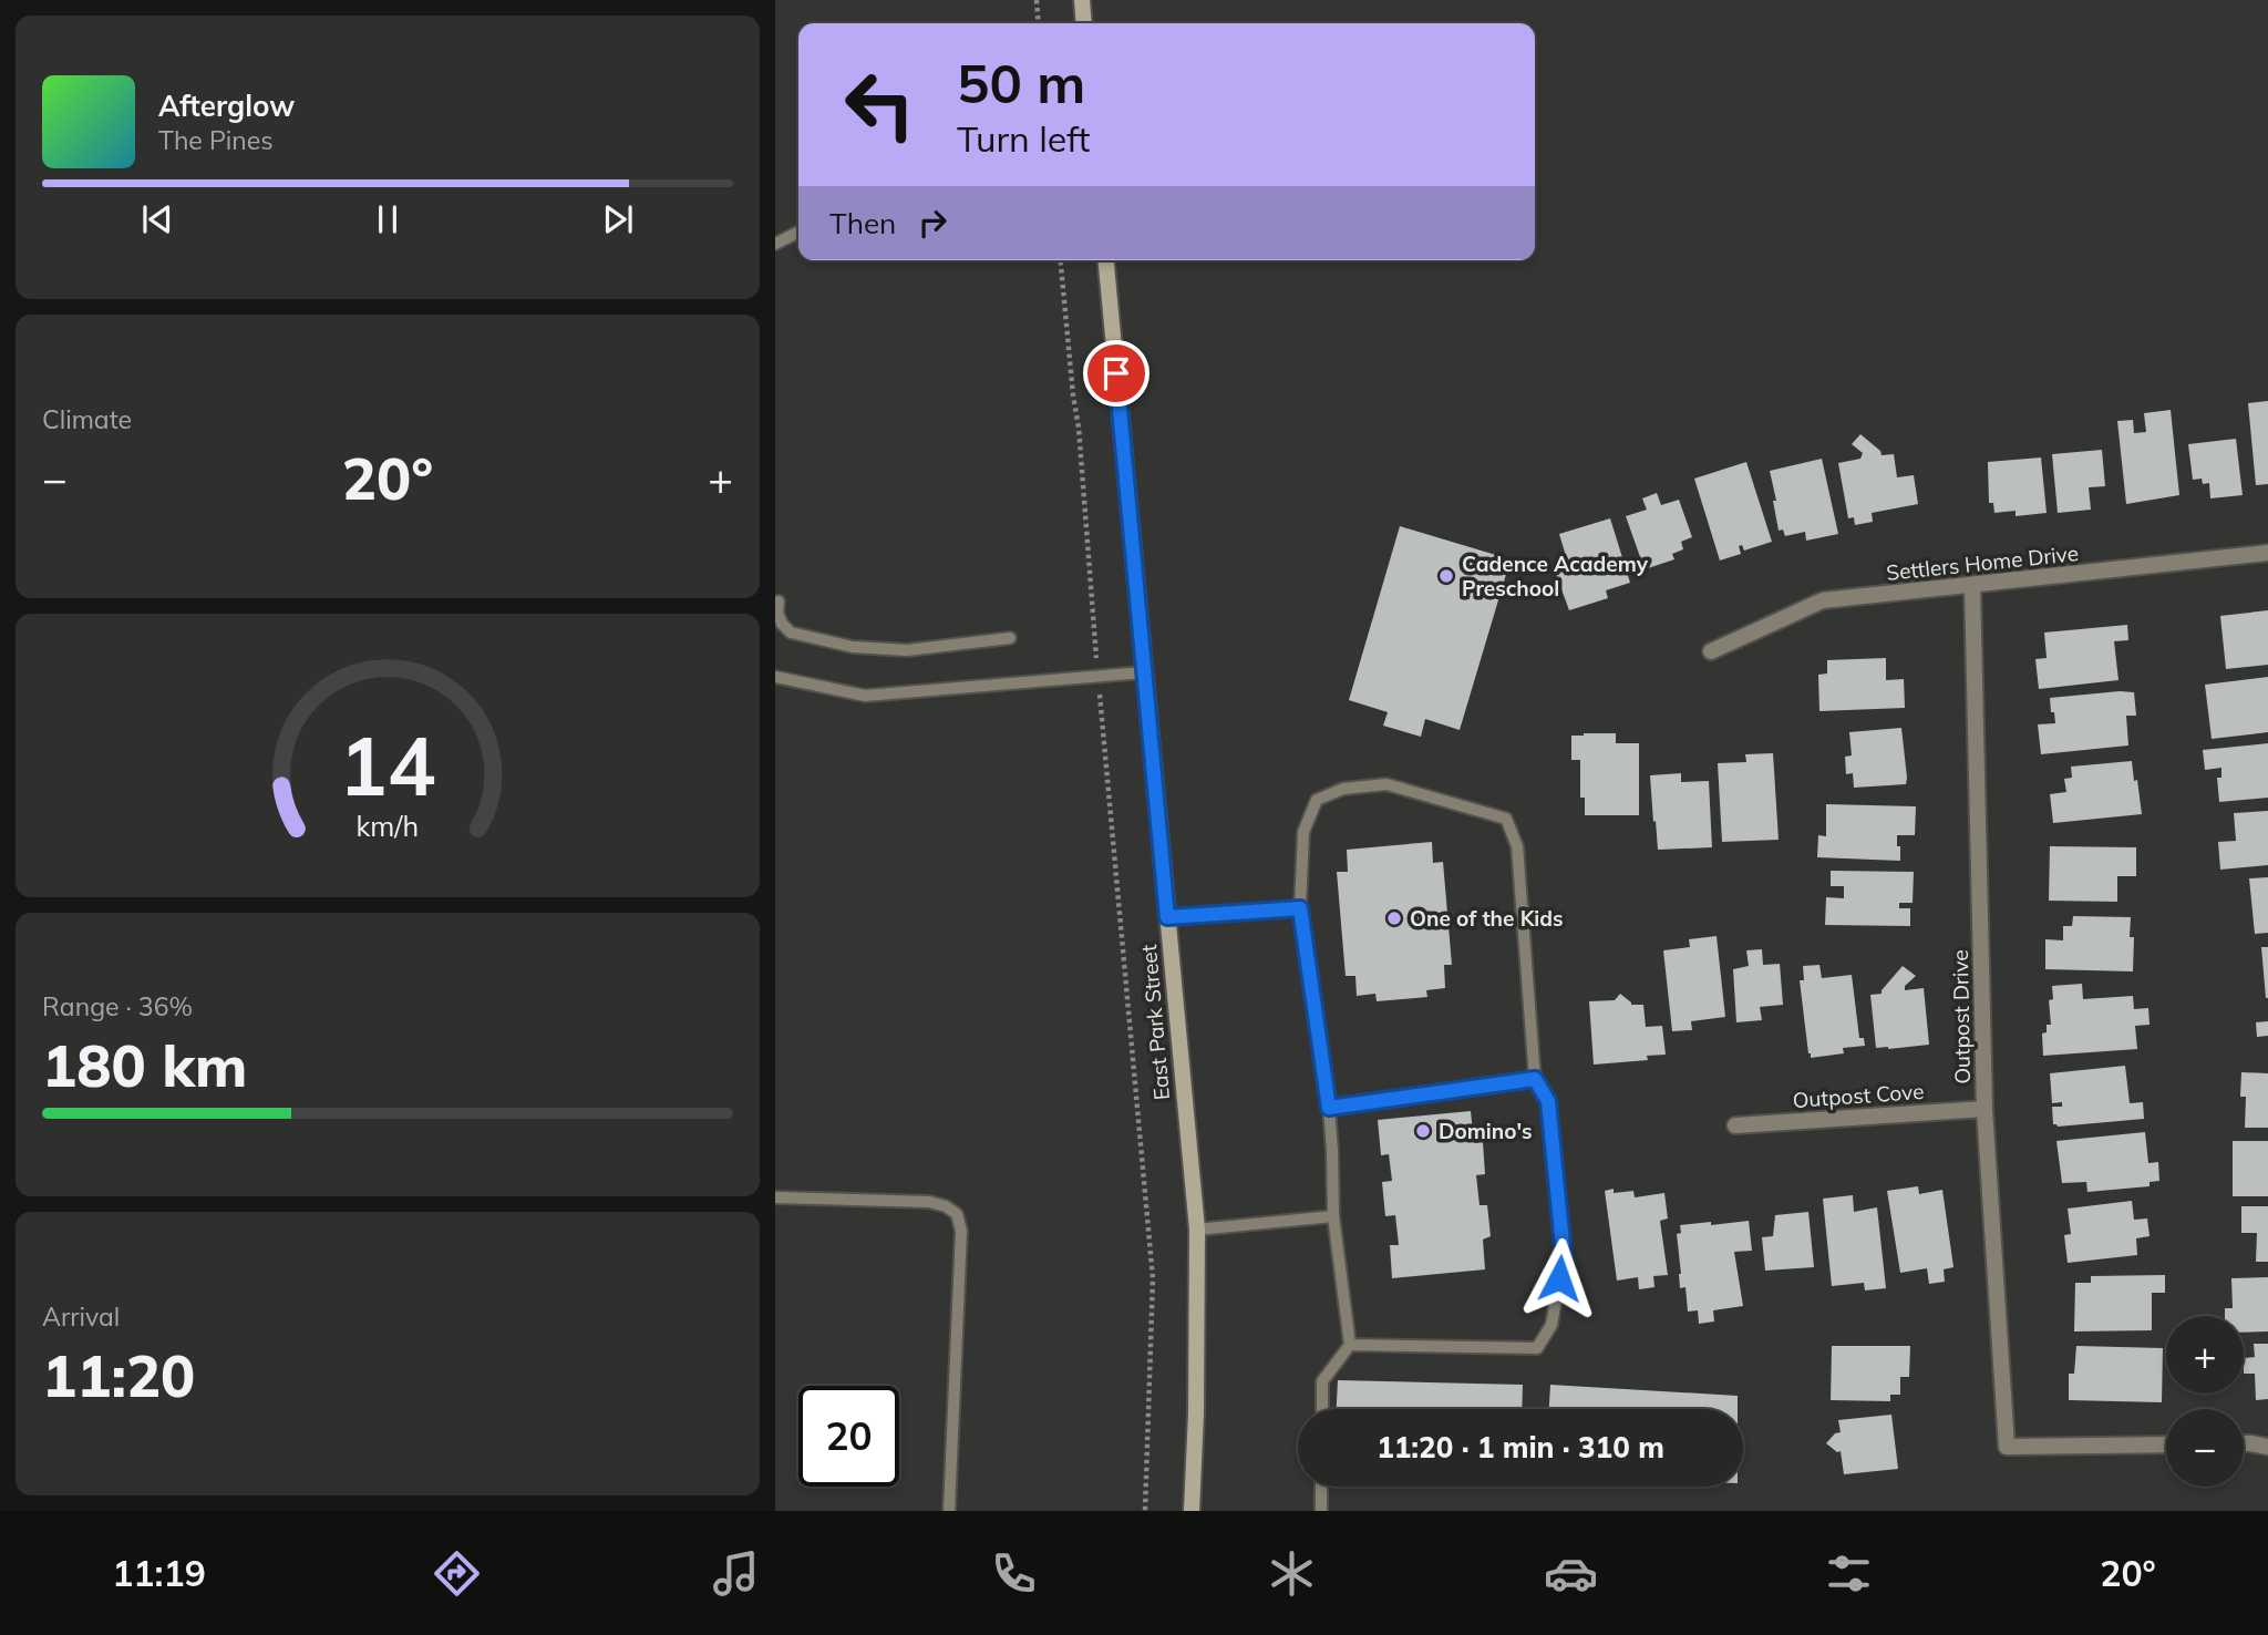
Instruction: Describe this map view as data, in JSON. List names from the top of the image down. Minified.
{"streets":{"street":["Settlers Home Drive","Outpost Drive","East Park Street","Outpost Cove"]},"crossings":[["Settlers Home Drive","Outpost Drive"],["Outpost Drive","Outpost Cove"]],"places":["Cadence Academy Preschool","One of the Kids","Domino's"],"page":{"turn":["50 m","Turn left"],"song":["Afterglow","The Pines"],"then":"Then","tile":["Climate",["Range · 36%","180 km"],["Arrival","11:20"]],"heat":["−","20°","+"],"map_buttons":["+","−"],"limit":"20","trip":"11:20 · 1 min · 310 m","tabs":["11:19","20°"],"gauge":["14","km/h"]}}
